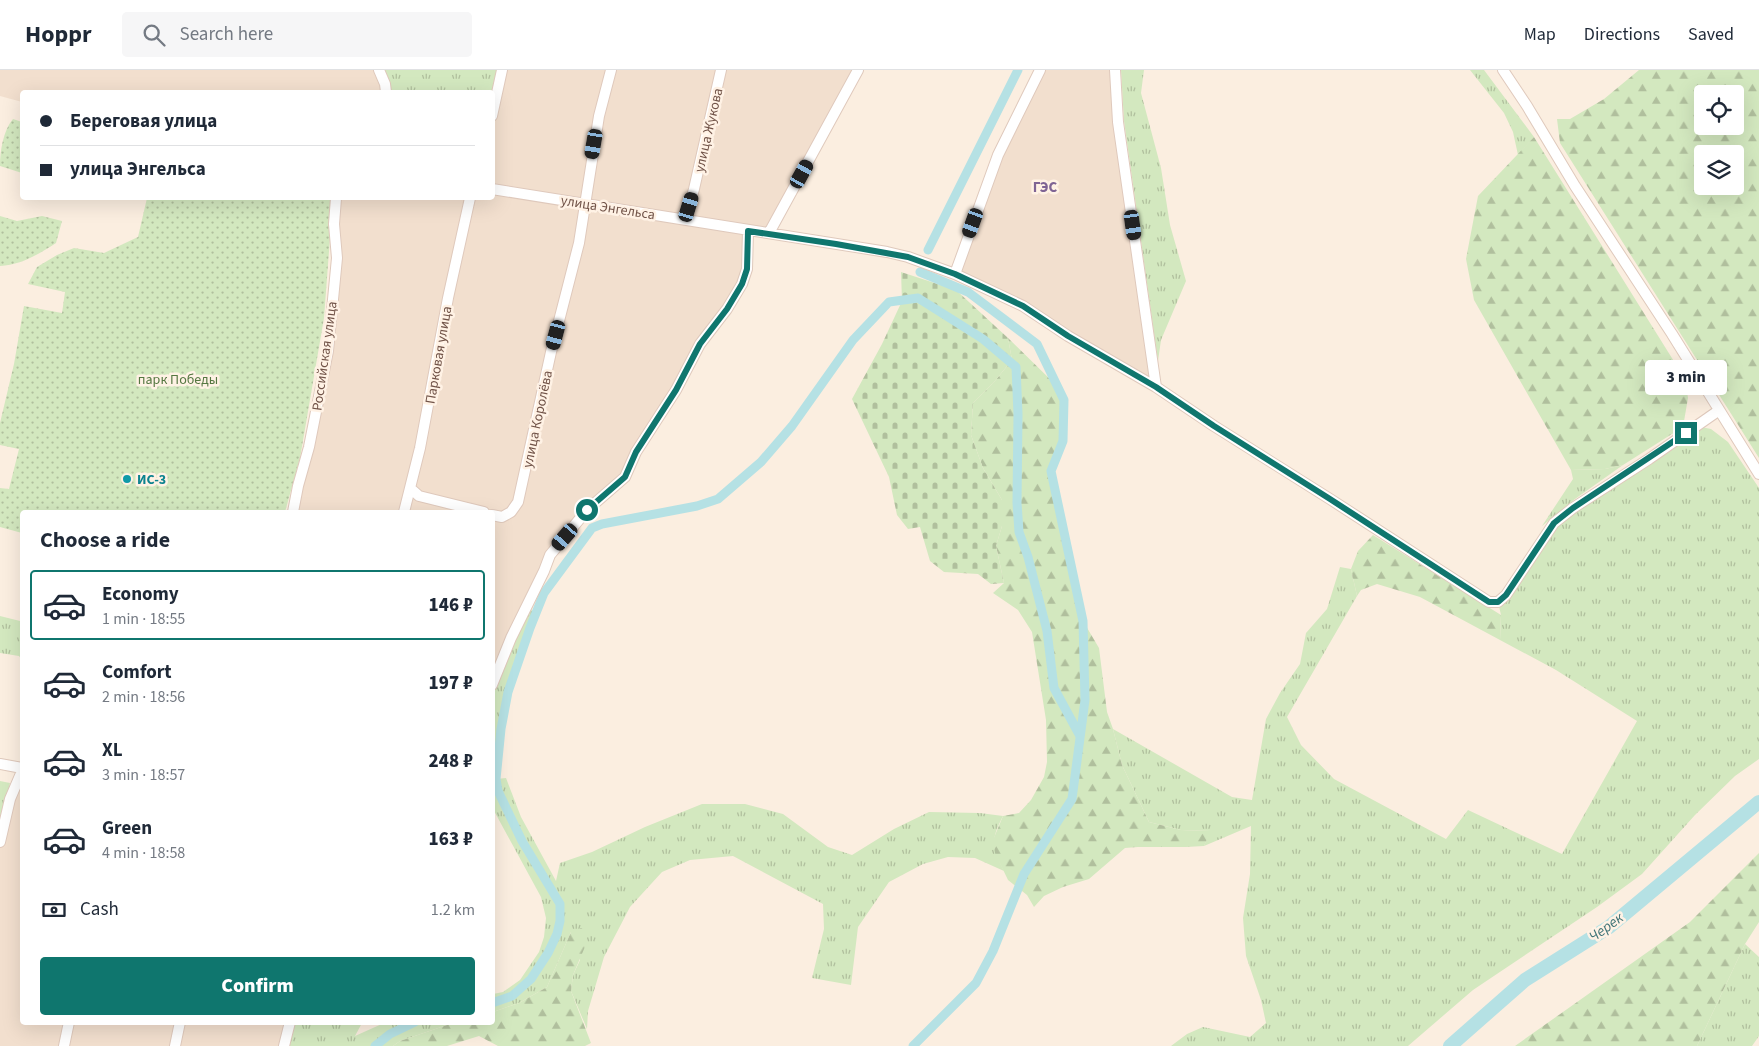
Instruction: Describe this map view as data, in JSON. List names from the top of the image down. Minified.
{"streets":{"street":["улица Жукова","улица Энгельса","Парковая улица","Российская улица","улица Королёва"]},"crossings":[["улица Жукова","улица Энгельса"],["улица Энгельса","улица Королёва"]],"districts":["ГЭС"],"water":["Черек"],"parks":["парк Победы"],"places":["ИС-3"],"page":{"header":"Hoppr","search":"Search here","nav":["Map","Directions","Saved"],"banner":["Береговая улица","улица Энгельса"],"bubble":"3 min","heading":"Choose a ride","list":[{"name":"Economy","note":"1 min · 18:55","value":"146 ₽"},{"name":"Comfort","note":"2 min · 18:56","value":"197 ₽"},{"name":"XL","note":"3 min · 18:57","value":"248 ₽"},{"name":"Green","note":"4 min · 18:58","value":"163 ₽"}],"pay":["Cash","1.2 km"],"buttons":"Confirm"}}
